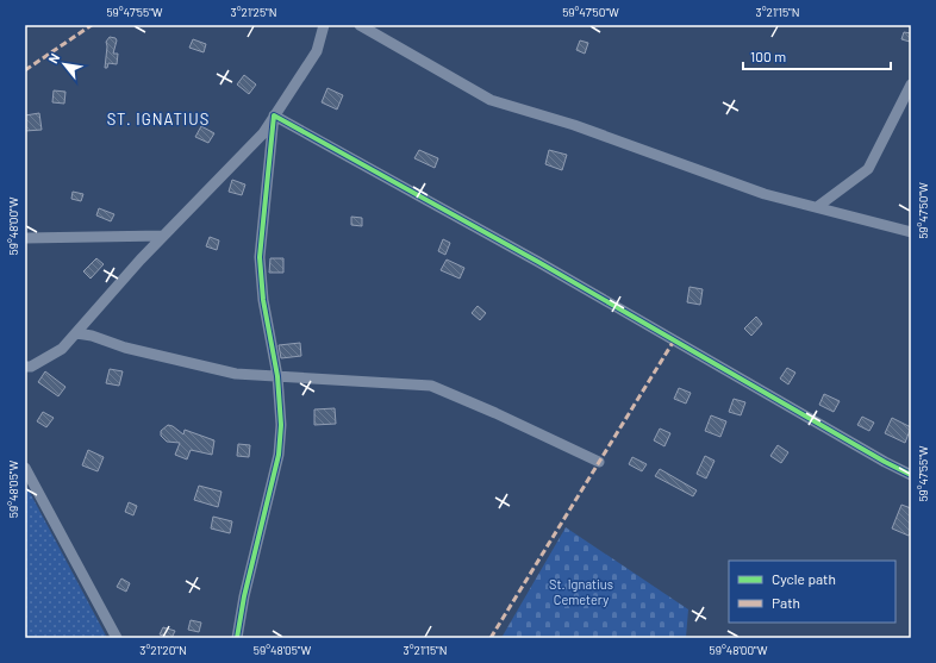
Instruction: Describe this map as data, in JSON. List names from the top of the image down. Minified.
{"districts":["ST. IGNATIUS"],"parks":["St. Ignatius Cemetery"],"legend":["Cycle path","Path"],"scale_bar":"100 m","north":"top left","coordinates":["59°47'55\"W","3°21'25\"N","59°47'50\"W","3°21'15\"N","59°48'00\"W","59°48'05\"W","3°21'20\"N"]}
